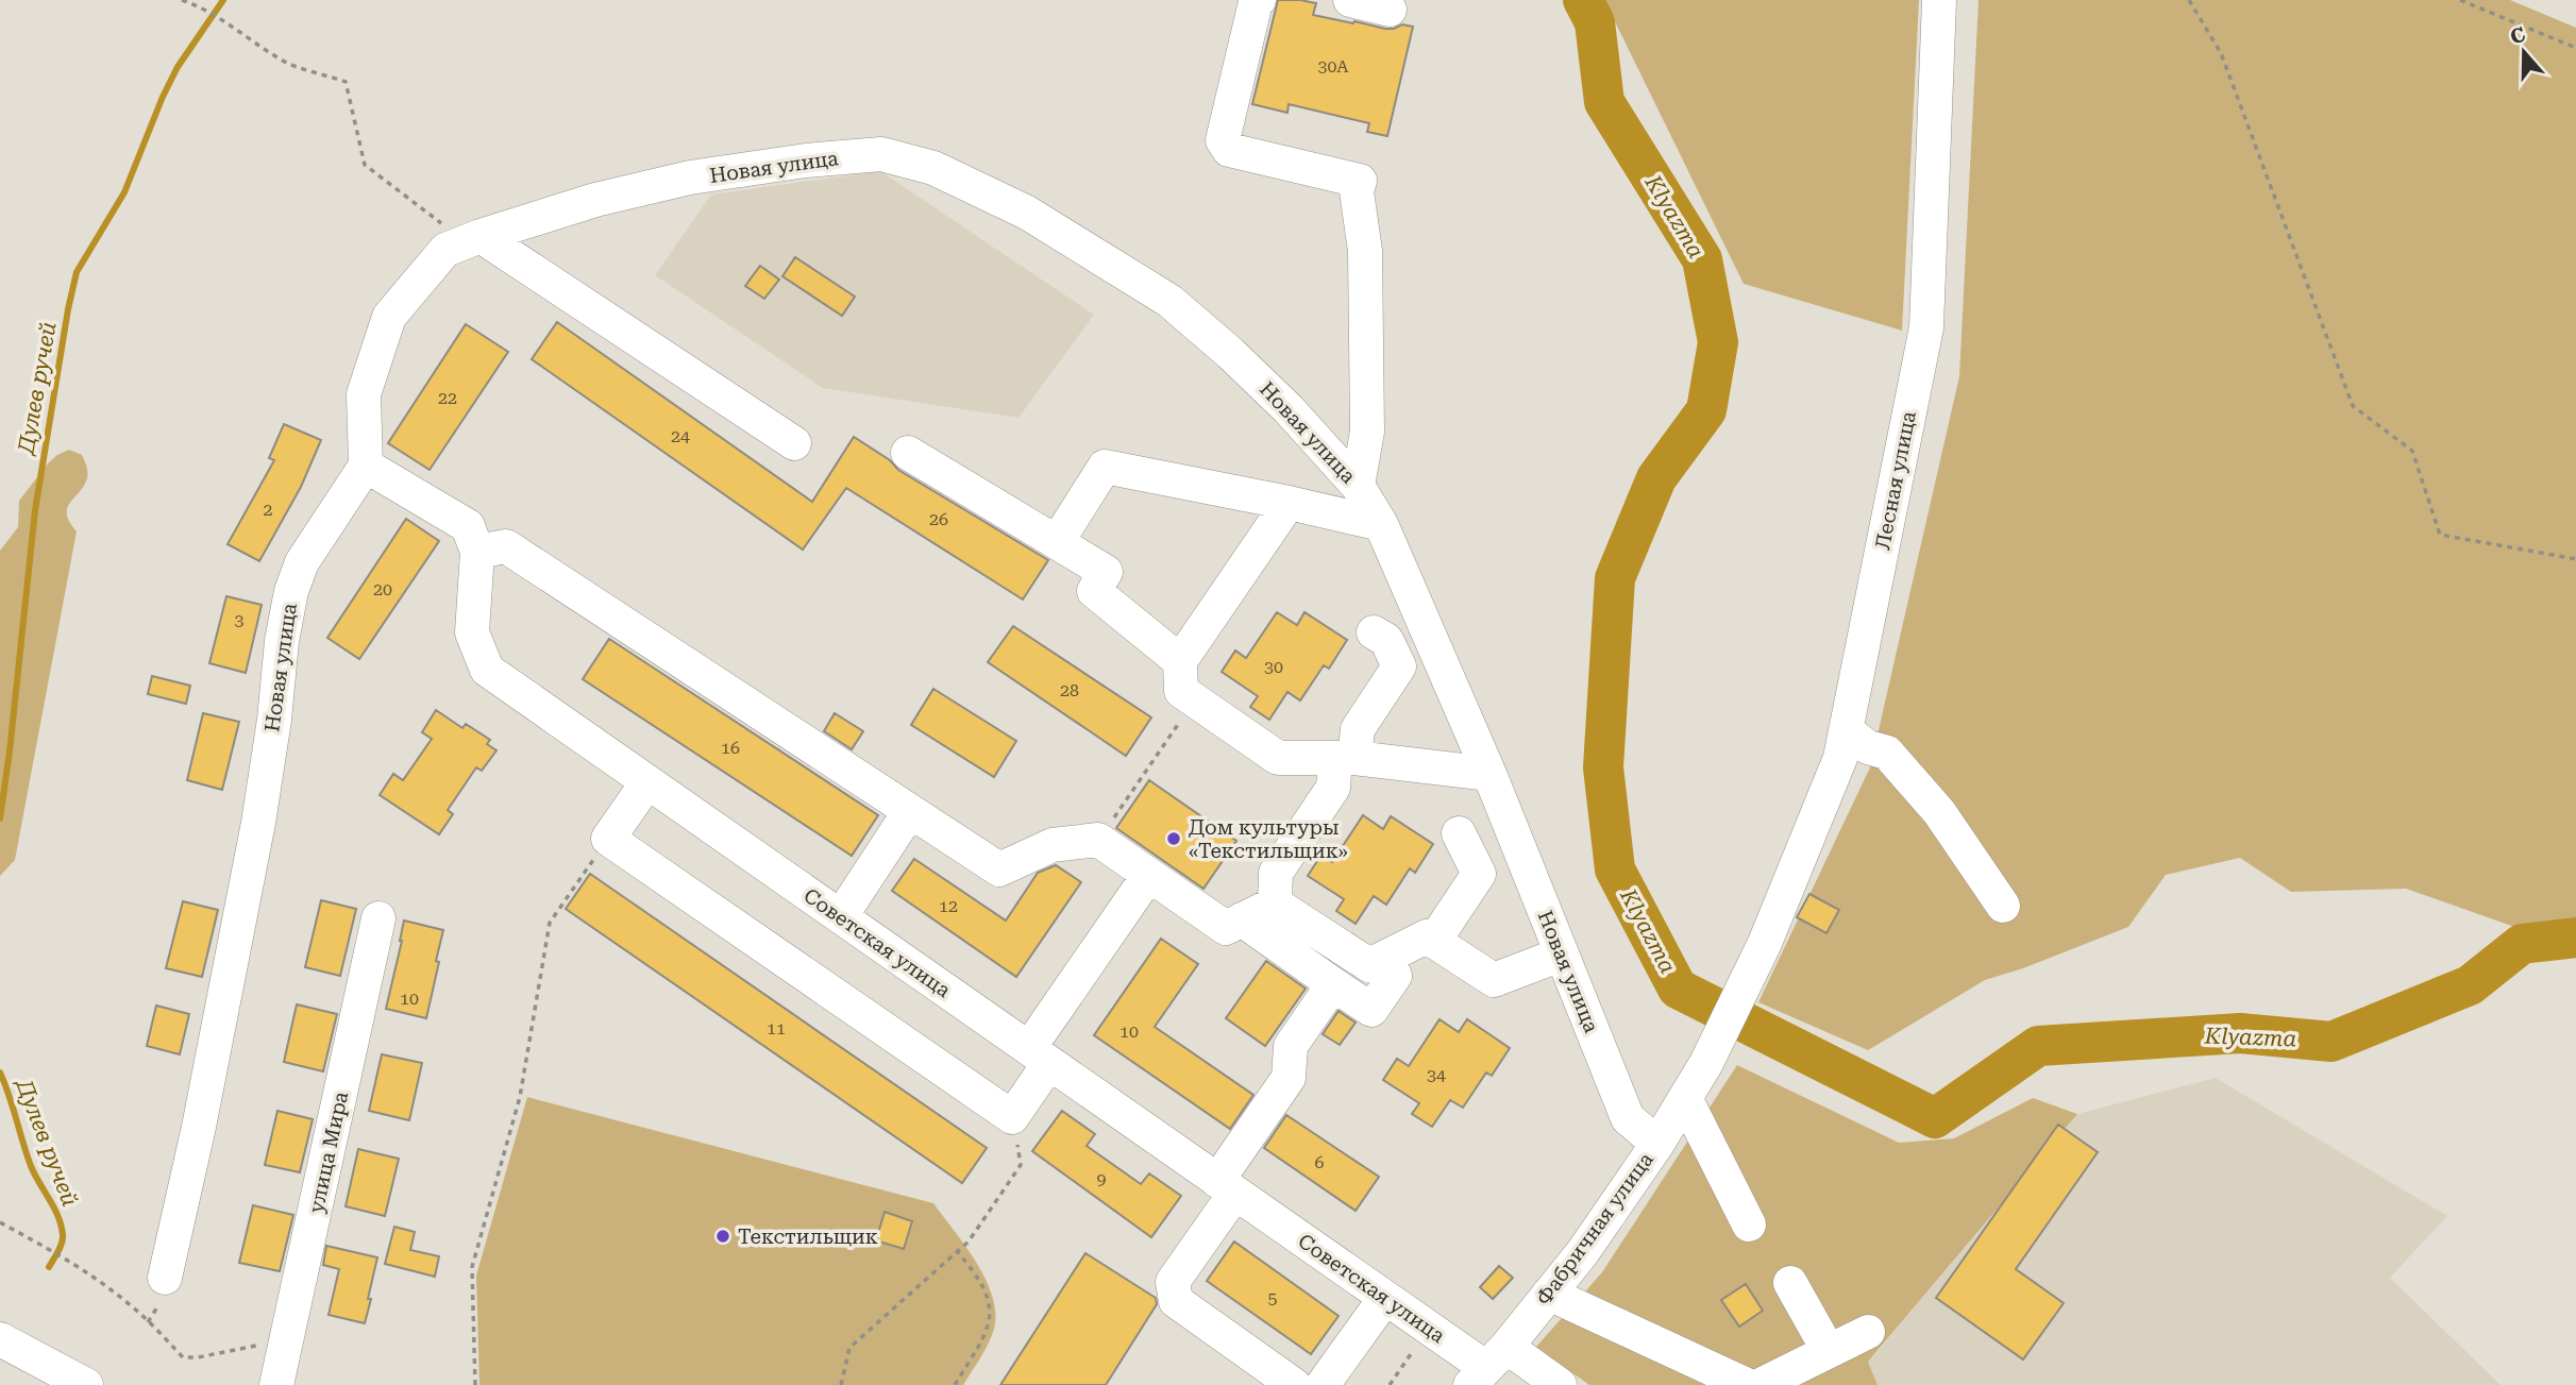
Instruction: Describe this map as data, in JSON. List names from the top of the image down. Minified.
{"streets":{"street":["Новая улица","Лесная улица","Советская улица","улица Мира","Фабричная улица"]},"crossings":[["Новая улица","Фабричная улица"],["Лесная улица","Фабричная улица"],["Советская улица","Фабричная улица"]],"water":["Klyazma","Дулев ручей"],"places":["Дом культуры «Текстильщик»","Текстильщик"],"house_numbers":["30А","22","24","2","26","20","3","30","28","16","12","10","11","10","34","6","9","5"],"north":"top"}
